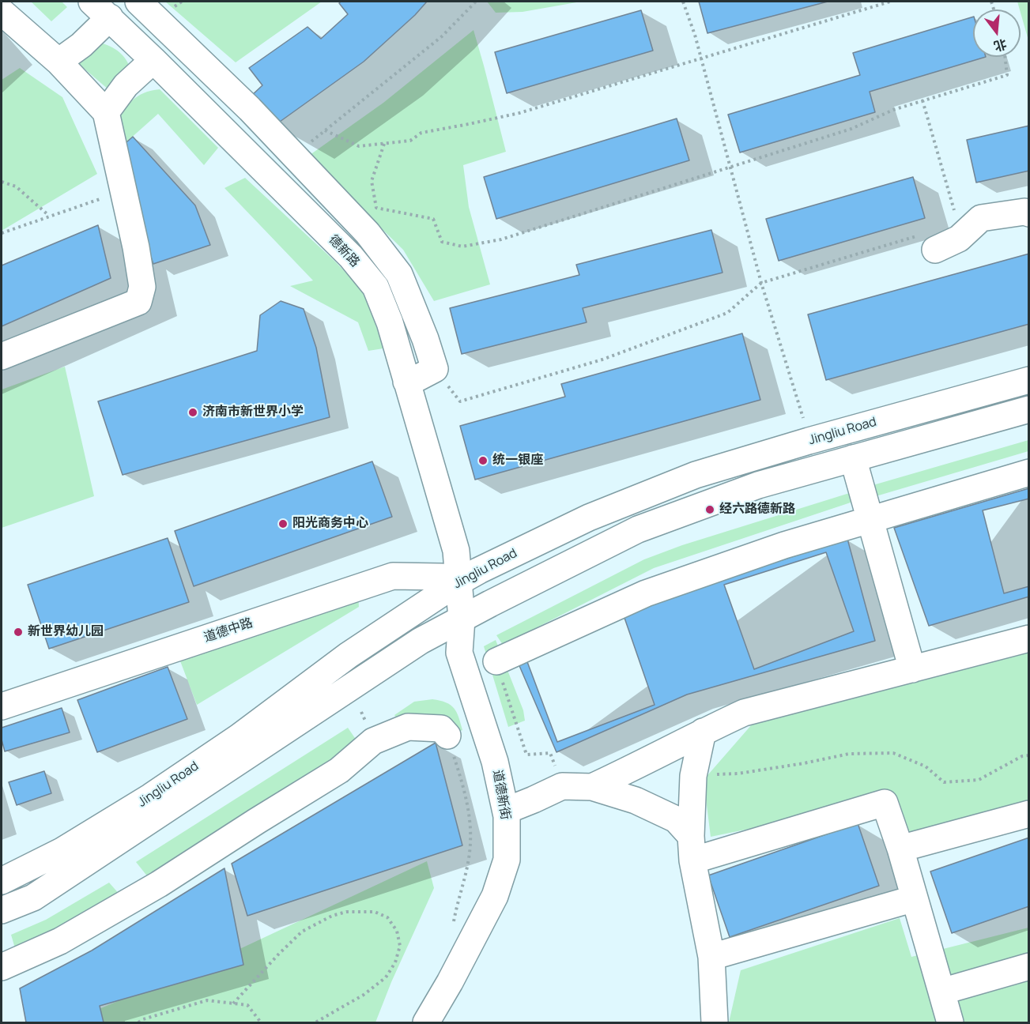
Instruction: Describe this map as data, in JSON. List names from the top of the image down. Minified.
{"streets":{"street":["德新路","Jingliu Road","道德中路","道德新街"]},"crossings":[["德新路","Jingliu Road"],["德新路","道德中路"],["德新路","道德新街"],["Jingliu Road","道德中路"],["Jingliu Road","道德新街"],["道德中路","道德新街"]],"places":["济南市新世界小学","统一银座","经六路德新路","阳光商务中心","新世界幼儿园"],"north":"bottom"}
